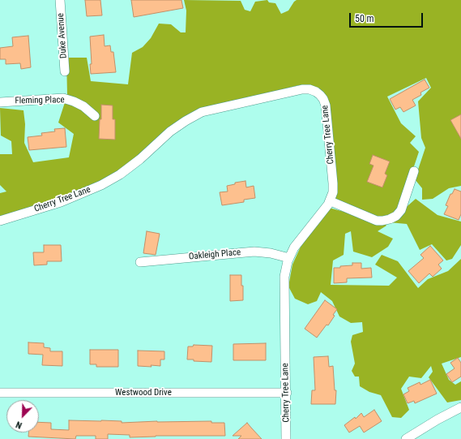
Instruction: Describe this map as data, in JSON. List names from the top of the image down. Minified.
{"streets":{"street":["Duke Avenue","Fleming Place","Cherry Tree Lane","Oakleigh Place","Westwood Drive"]},"crossings":[["Cherry Tree Lane","Oakleigh Place"],["Cherry Tree Lane","Westwood Drive"]],"scale_bar":"50 m","north":"bottom left"}
